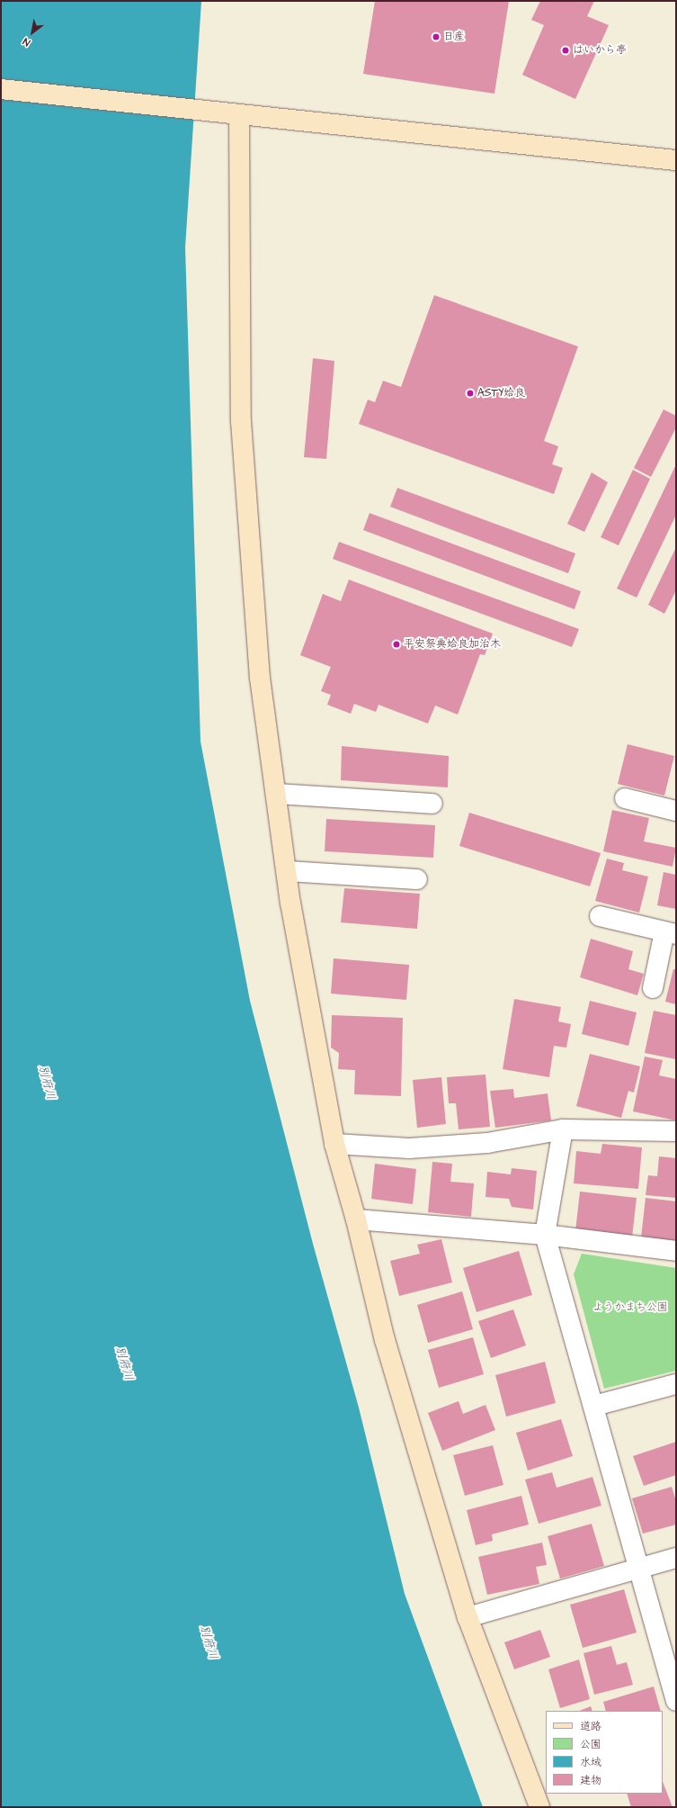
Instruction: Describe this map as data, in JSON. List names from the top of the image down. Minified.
{"water":["別府川"],"parks":["ようかまち公園"],"places":["日産","はいから亭","ASTY姶良","平安祭典姶良加治木"],"legend":["道路","公園","水域","建物"],"north":"bottom left"}
